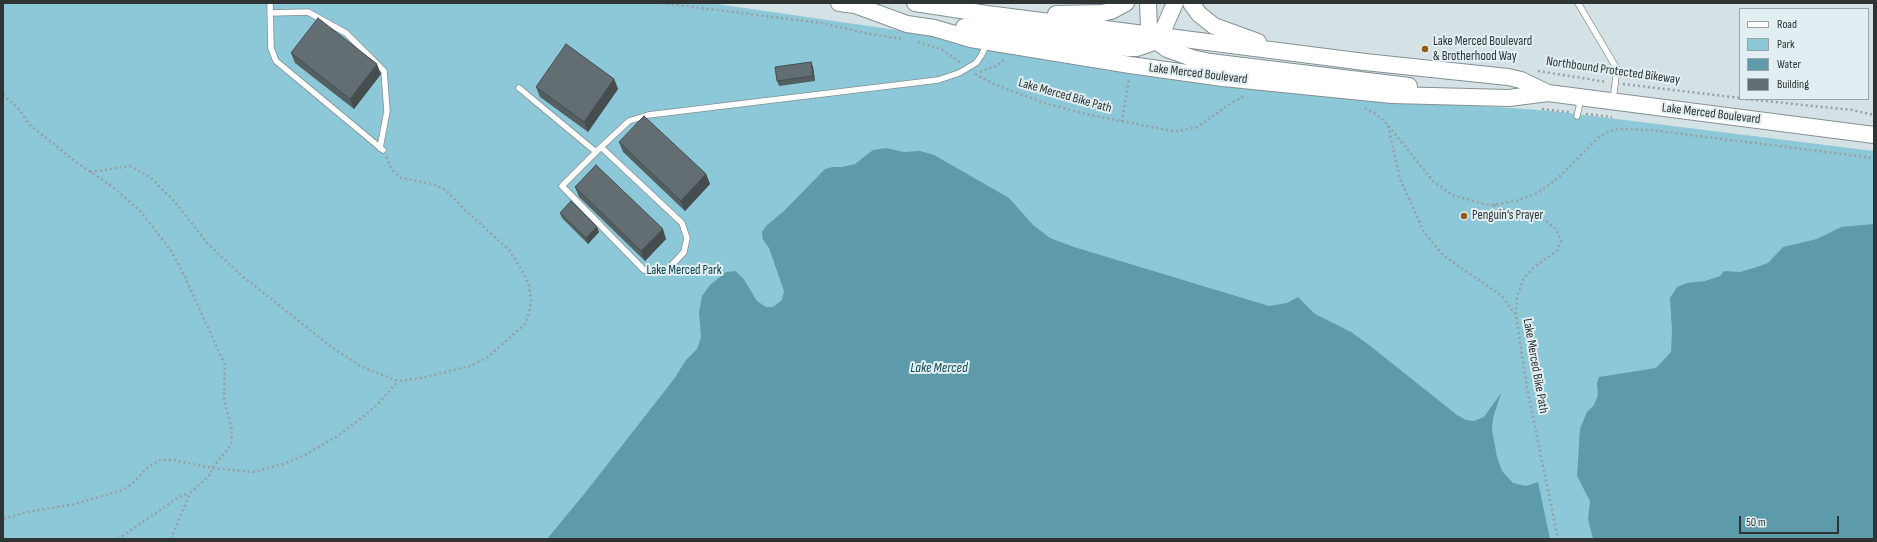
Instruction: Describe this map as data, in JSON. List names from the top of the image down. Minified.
{"streets":{"main road":["Lake Merced Boulevard"],"path":["Northbound Protected Bikeway","Lake Merced Bike Path"]},"water":["Lake Merced"],"parks":["Lake Merced Park"],"places":["Lake Merced Boulevard & Brotherhood Way","Penguin’s Prayer"],"legend":["Road","Park","Water","Building"],"scale_bar":"50 m"}
